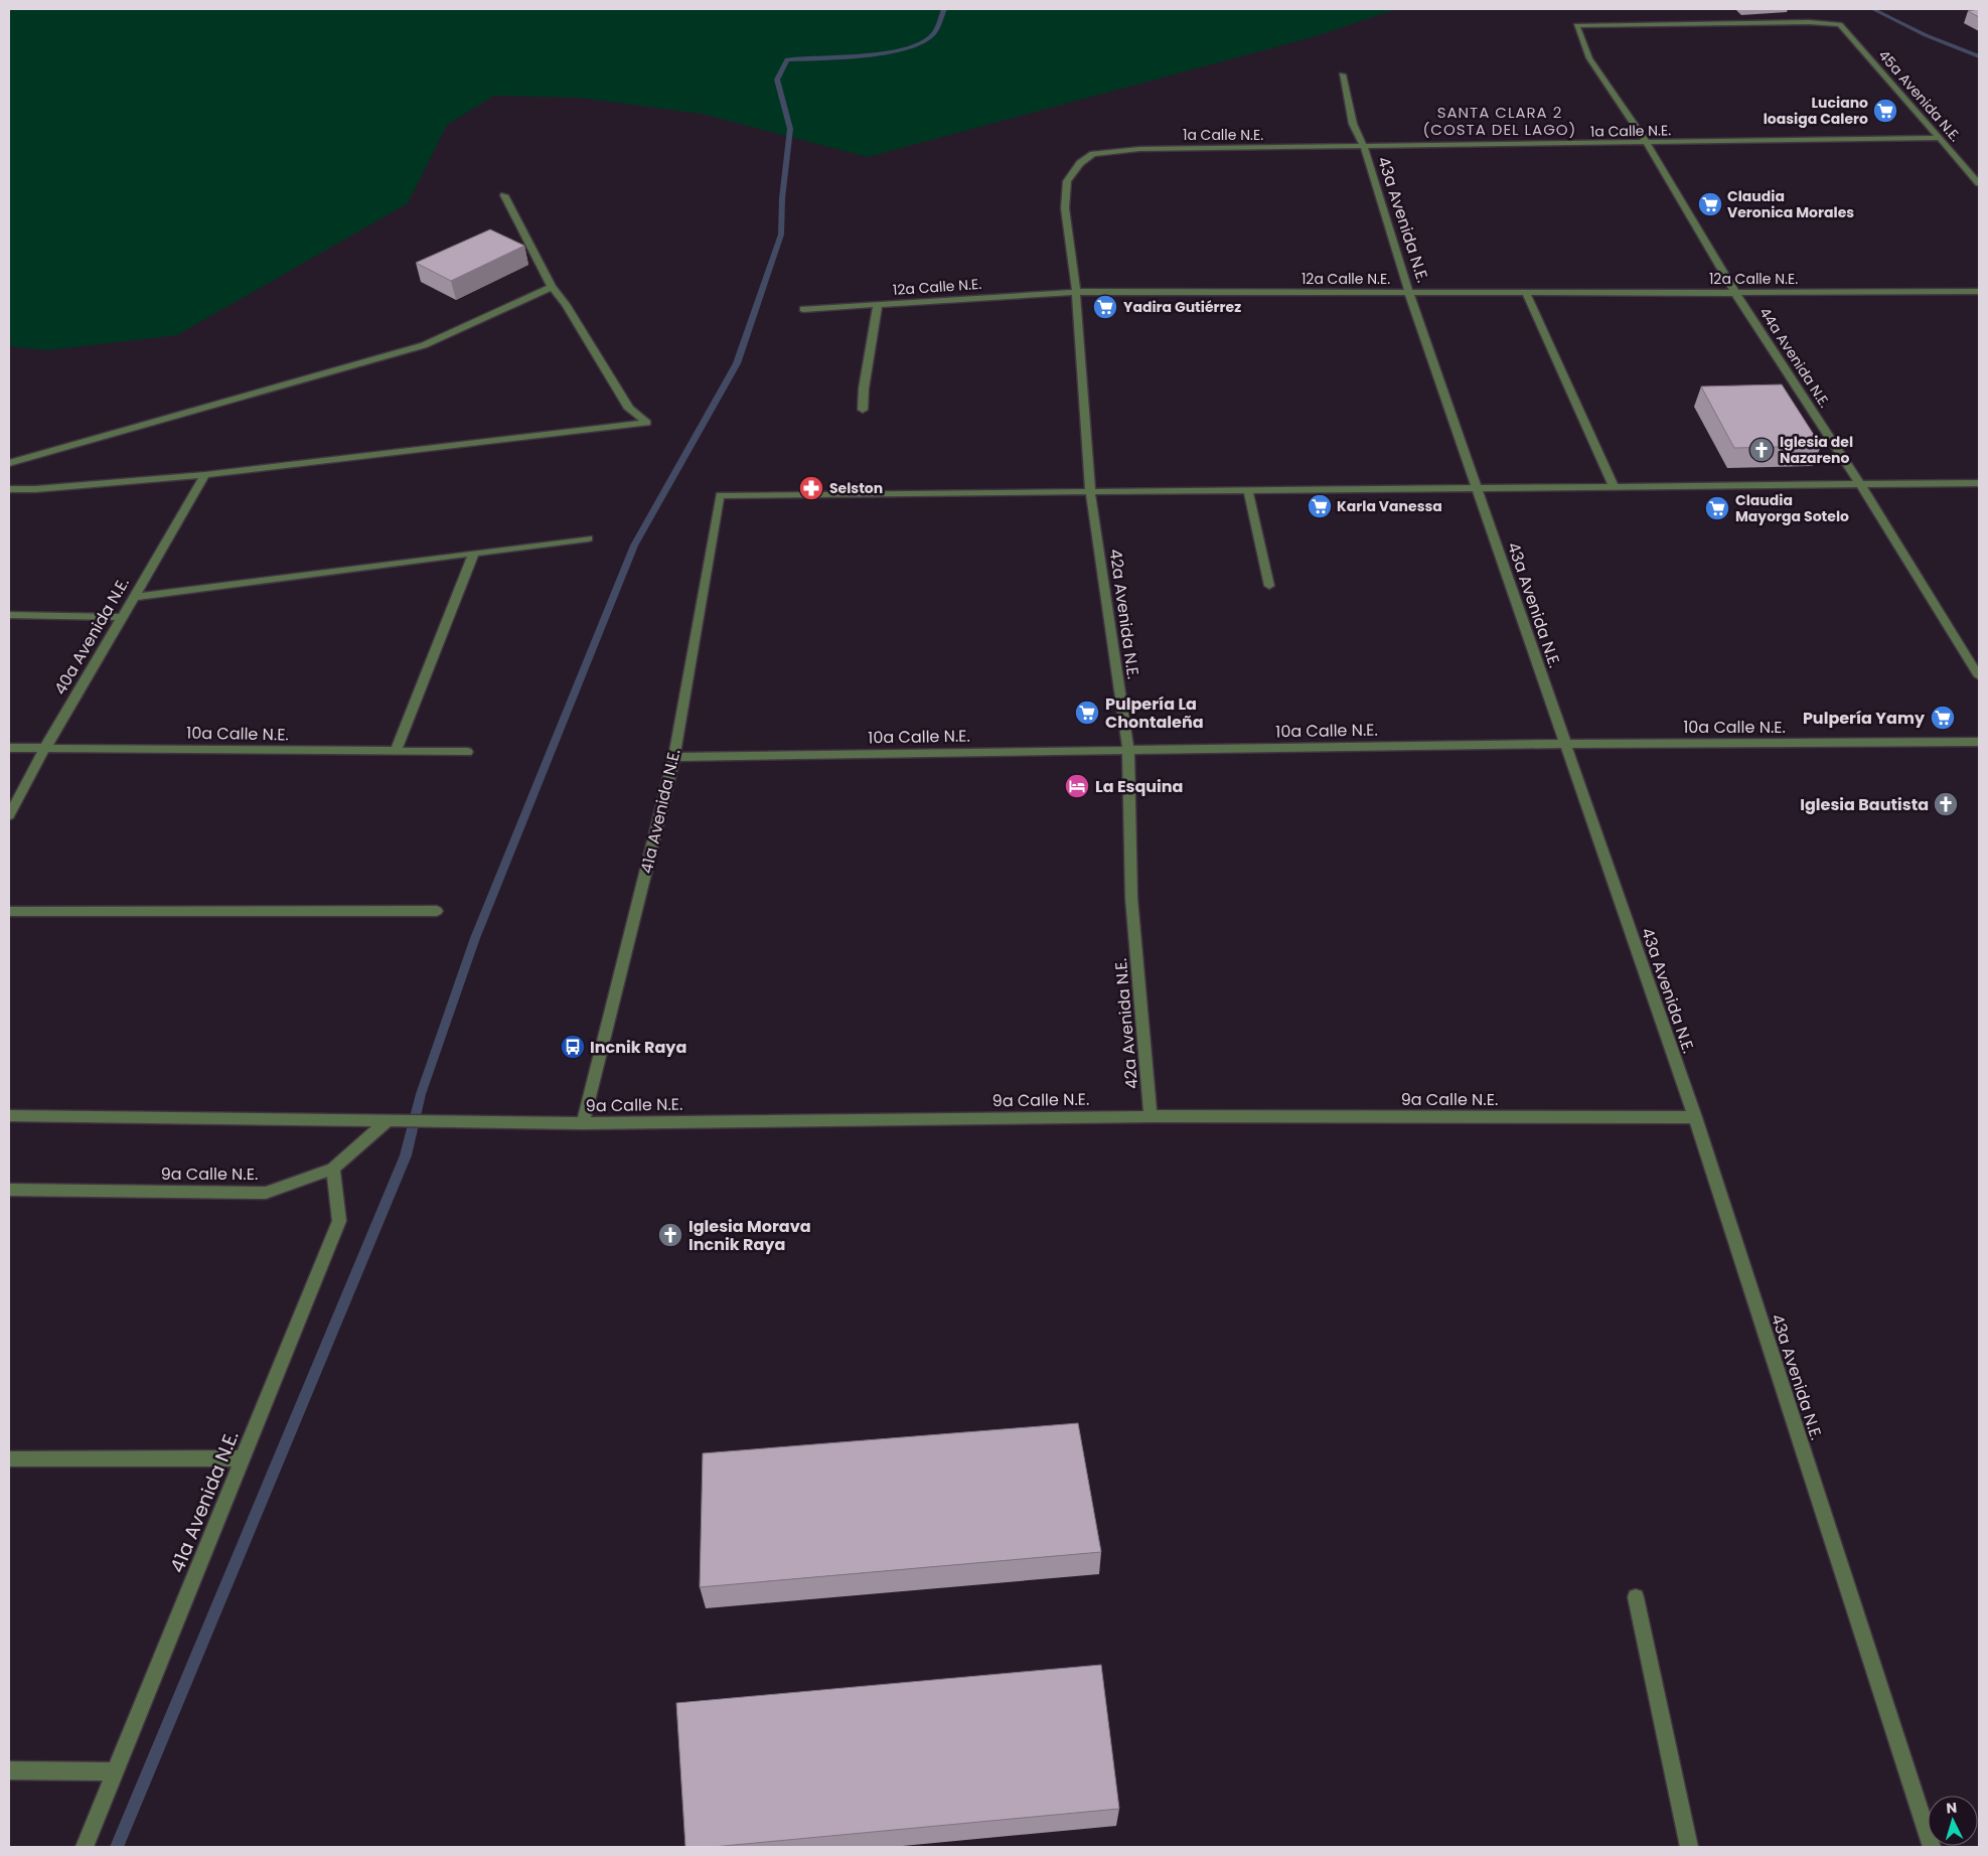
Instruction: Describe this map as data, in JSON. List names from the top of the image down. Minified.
{"streets":{"street":["45a Avenida N.E.","1a Calle N.E.","43a Avenida N.E.","12a Calle N.E.","44a Avenida N.E.","42a Avenida N.E.","40a Avenida N.E.","10a Calle N.E.","41a Avenida N.E.","9a Calle N.E."]},"crossings":[["45a Avenida N.E.","1a Calle N.E."],["45a Avenida N.E.","44a Avenida N.E."],["1a Calle N.E.","43a Avenida N.E."],["1a Calle N.E.","44a Avenida N.E."],["1a Calle N.E.","42a Avenida N.E."],["43a Avenida N.E.","12a Calle N.E."],["43a Avenida N.E.","10a Calle N.E."],["43a Avenida N.E.","9a Calle N.E."],["12a Calle N.E.","44a Avenida N.E."],["12a Calle N.E.","42a Avenida N.E."],["42a Avenida N.E.","10a Calle N.E."],["42a Avenida N.E.","41a Avenida N.E."],["42a Avenida N.E.","9a Calle N.E."],["40a Avenida N.E.","10a Calle N.E."],["10a Calle N.E.","41a Avenida N.E."],["41a Avenida N.E.","9a Calle N.E."]],"districts":["SANTA CLARA 2 (COSTA DEL LAGO)"],"places":{"supermarket":["Luciano loasiga Calero","Claudia Veronica Morales","Yadira Gutiérrez","Karla Vanessa","Claudia Mayorga Sotelo","Pulpería La Chontaleña","Pulpería Yamy"],"church":["Iglesia del Nazareno","Iglesia Bautista","Iglesia Morava Incnik Raya"],"pharmacy":["Selston"],"hotel":["La Esquina"],"bus stop":["Incnik Raya"]},"north":"top"}
